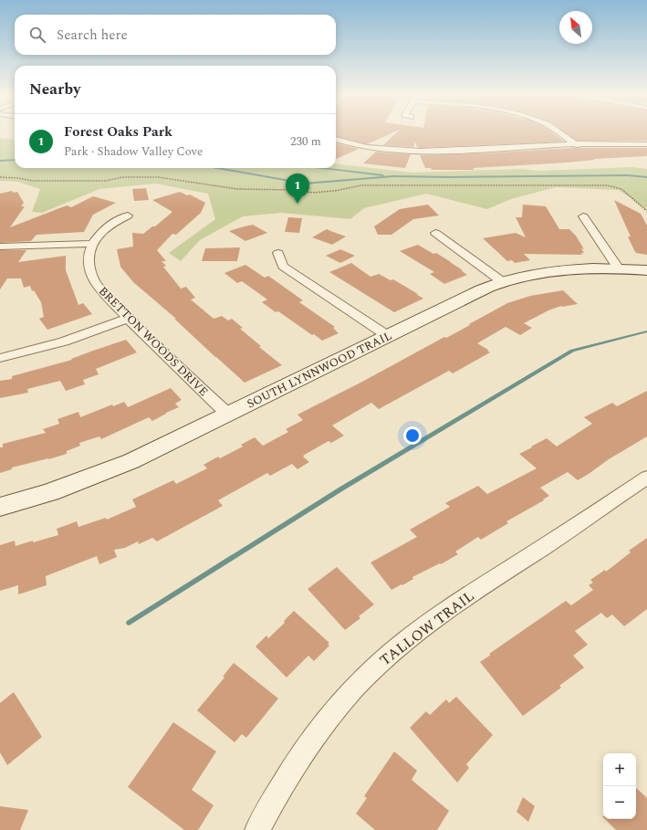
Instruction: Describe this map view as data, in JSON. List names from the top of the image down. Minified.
{"streets":{"street":["BRETTON WOODS DRIVE","SOUTH LYNNWOOD TRAIL","TALLOW TRAIL"]},"crossings":[["BRETTON WOODS DRIVE","SOUTH LYNNWOOD TRAIL"]],"north":"top left","page":{"search":"Search here","heading":"Nearby","list":[{"mark":"1","name":"Forest Oaks Park","note":"Park · Shadow Valley Cove","value":"230 m"}],"pins":"1","map_buttons":["+","−"]}}
